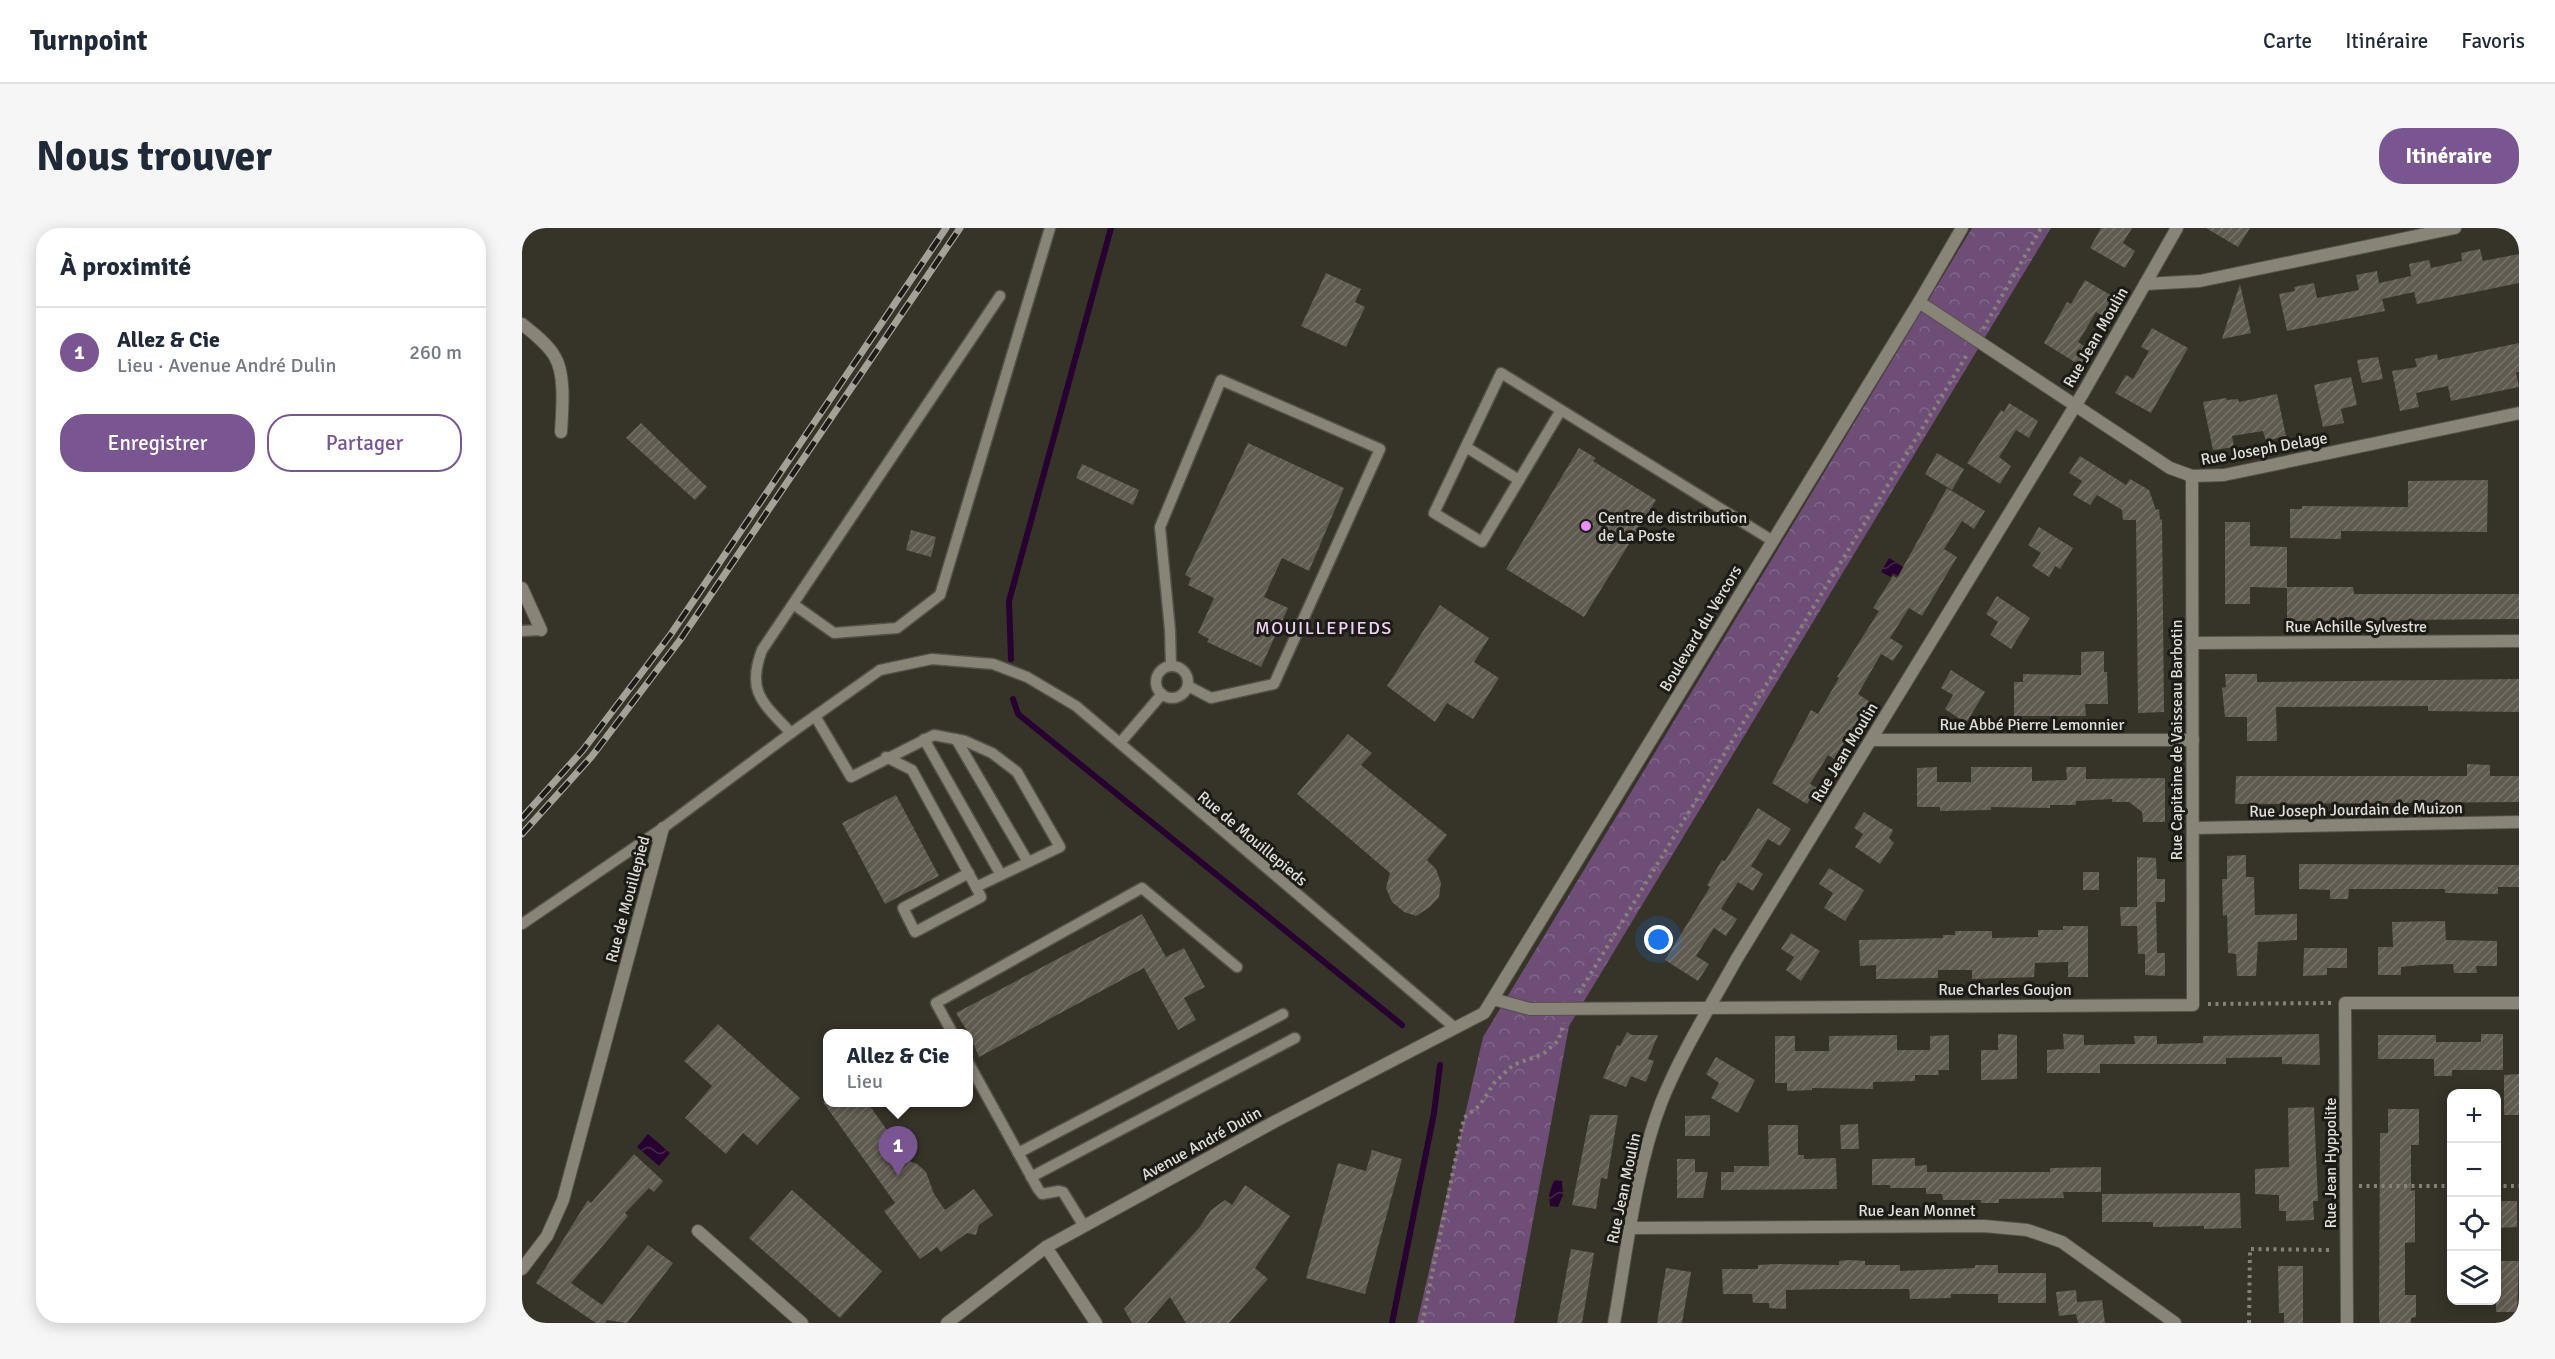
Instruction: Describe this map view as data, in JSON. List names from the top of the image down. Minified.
{"streets":{"street":["Rue Jean Moulin","Rue Joseph Delage","Rue Achille Sylvestre","Boulevard du Vercors","Rue Abbé Pierre Lemonnier","Rue Capitaine de Vaisseau Barbotin","Rue Joseph Jourdain de Muizon","Rue de Mouillepied","Rue Charles Goujon","Avenue André Dulin","Rue Jean Hyppolite","Rue Jean Monnet"],"lane":["Rue de Mouillepieds"]},"crossings":[["Rue Jean Moulin","Rue Joseph Delage"],["Rue Jean Moulin","Rue Abbé Pierre Lemonnier"],["Rue Jean Moulin","Rue Charles Goujon"],["Rue Jean Moulin","Rue Jean Monnet"],["Rue Joseph Delage","Boulevard du Vercors"],["Rue Joseph Delage","Rue Capitaine de Vaisseau Barbotin"],["Rue Achille Sylvestre","Rue Capitaine de Vaisseau Barbotin"],["Boulevard du Vercors","Rue Charles Goujon"],["Boulevard du Vercors","Avenue André Dulin"],["Rue Abbé Pierre Lemonnier","Rue Capitaine de Vaisseau Barbotin"],["Rue Capitaine de Vaisseau Barbotin","Rue Joseph Jourdain de Muizon"],["Rue Capitaine de Vaisseau Barbotin","Rue Charles Goujon"],["Rue de Mouillepieds","Rue de Mouillepied"],["Rue de Mouillepieds","Avenue André Dulin"]],"districts":["MOUILLEPIEDS"],"places":["Centre de distribution de La Poste"],"page":{"header":"Turnpoint","nav":["Carte","Itinéraire","Favoris"],"buttons":["Itinéraire",["Enregistrer","Partager"]],"title":"Nous trouver","heading":"À proximité","list":[{"mark":"1","name":"Allez & Cie","note":"Lieu · Avenue André Dulin","value":"260 m"}],"popup":["Allez & Cie","Lieu"],"map_buttons":["+","−"],"pins":"1"}}
